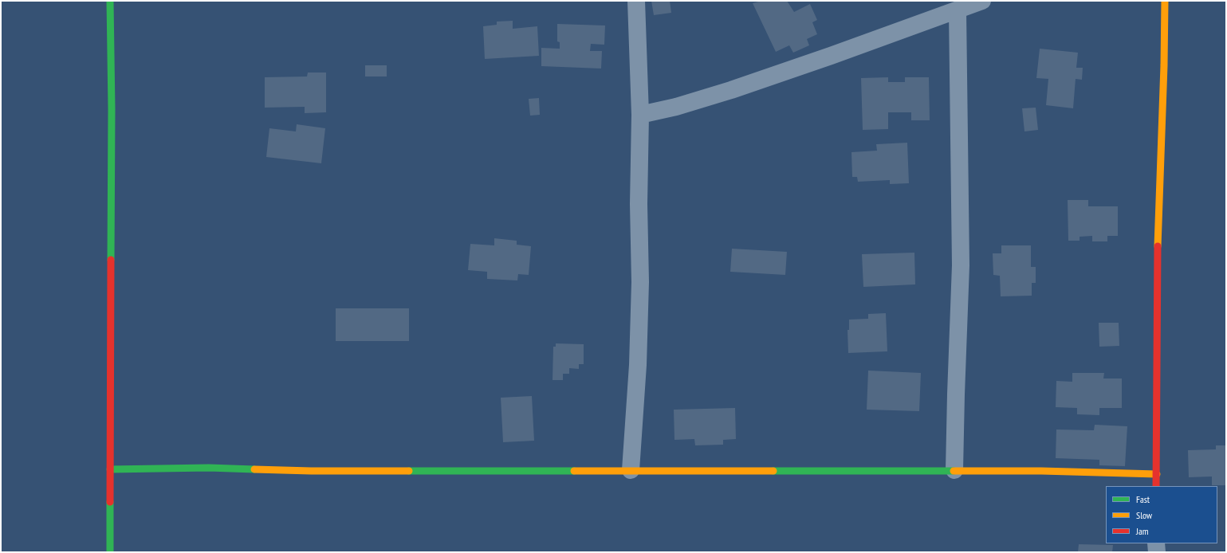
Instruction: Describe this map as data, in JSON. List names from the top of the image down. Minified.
{"legend":["Fast","Slow","Jam"]}
